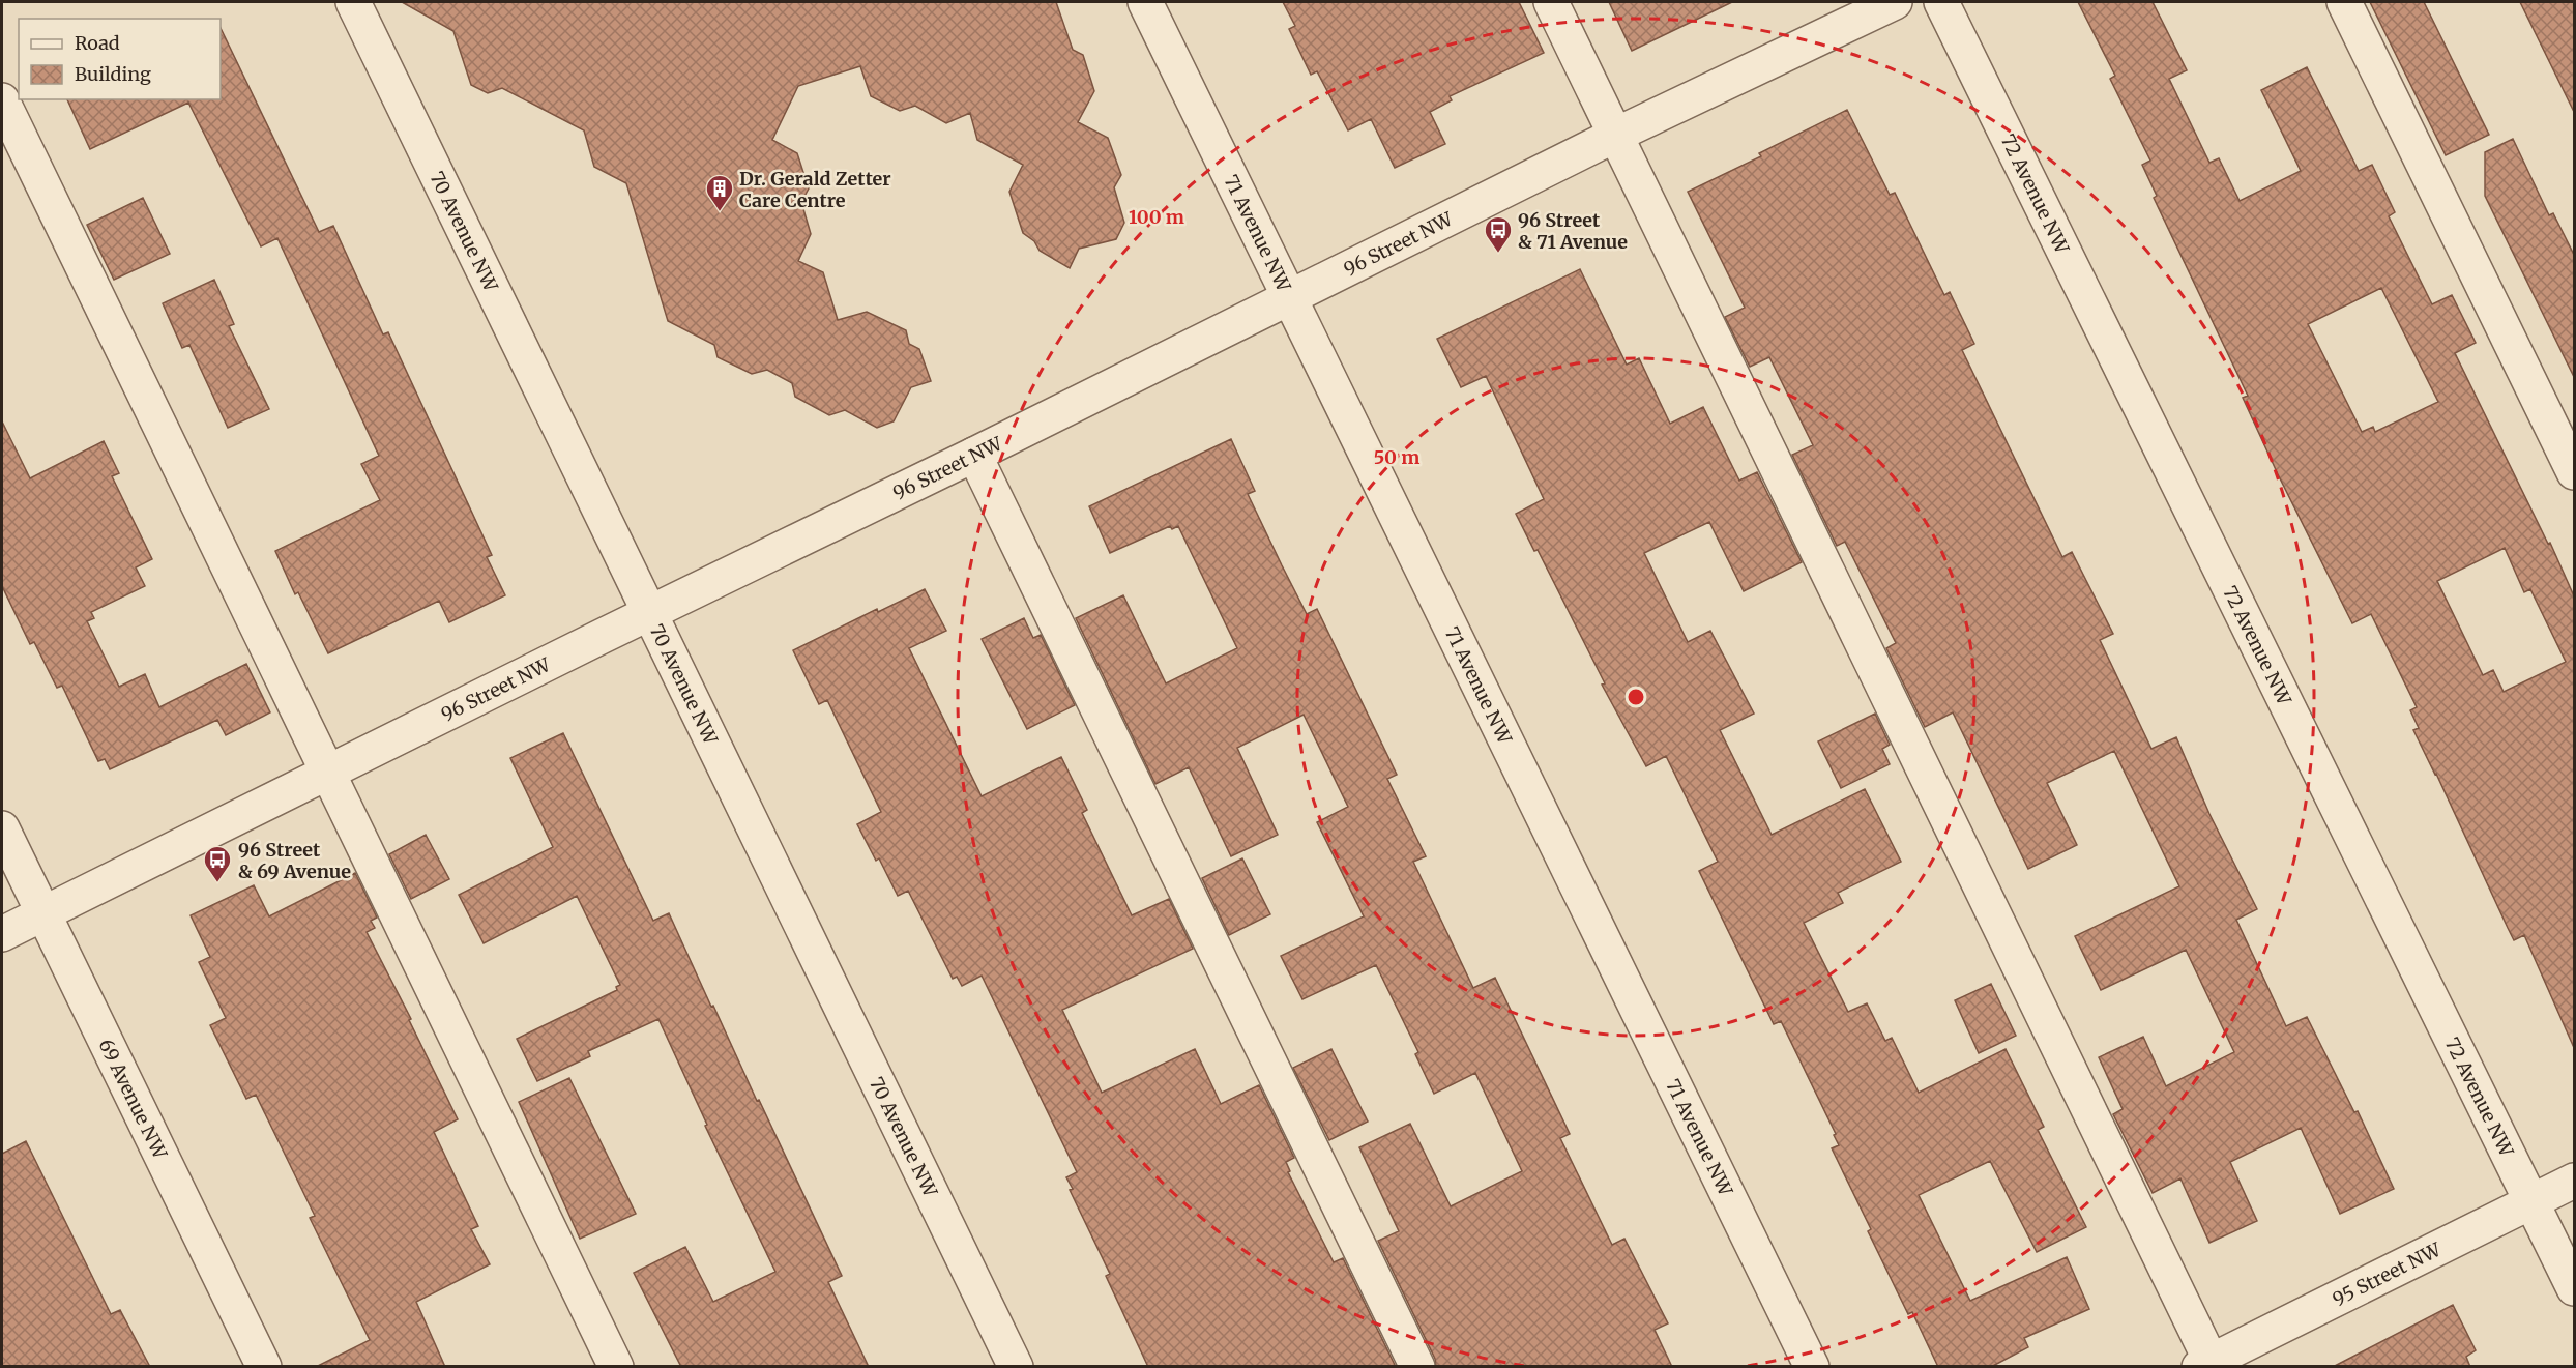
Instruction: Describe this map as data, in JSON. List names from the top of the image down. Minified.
{"streets":{"street":["72 Avenue NW","70 Avenue NW","71 Avenue NW","96 Street NW","69 Avenue NW","95 Street NW"]},"crossings":[["72 Avenue NW","95 Street NW"],["70 Avenue NW","96 Street NW"],["71 Avenue NW","96 Street NW"],["96 Street NW","69 Avenue NW"]],"places":{"building":["Dr. Gerald Zetter Care Centre"],"bus stop":["96 Street & 71 Avenue","96 Street & 69 Avenue"]},"legend":["Road","Building"],"rings":["100 m","50 m"]}
